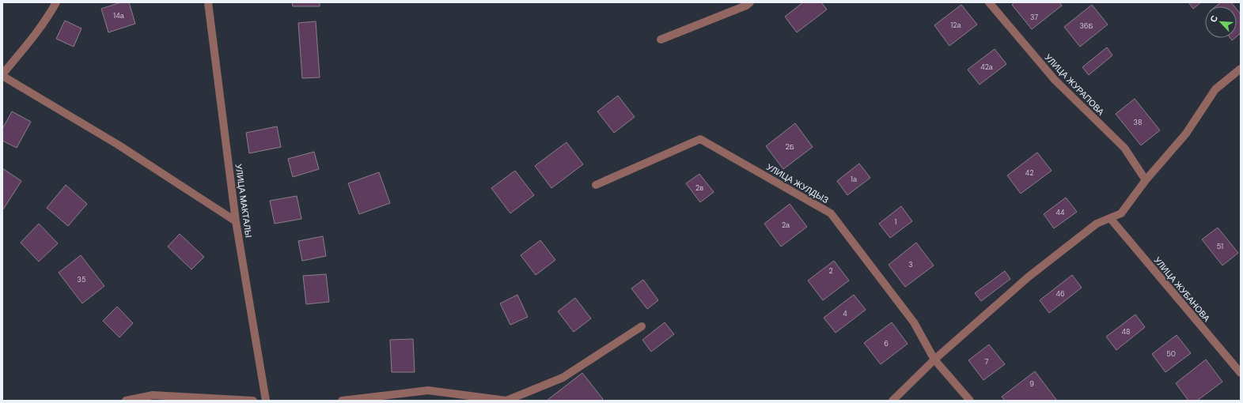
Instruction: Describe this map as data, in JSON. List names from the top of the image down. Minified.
{"streets":{"street":["УЛИЦА ЖУРАПОВА","УЛИЦА ЖУЛДЫЗ","УЛИЦА МАКТАЛЫ","УЛИЦА ЖУБАНОВА"]},"house_numbers":["14а","37","12а","36Б","42а","38","2Б","42","1а","2в","44","1","2а","51","3","2","35","46","4","48","6","50","7","9"],"north":"top left"}
